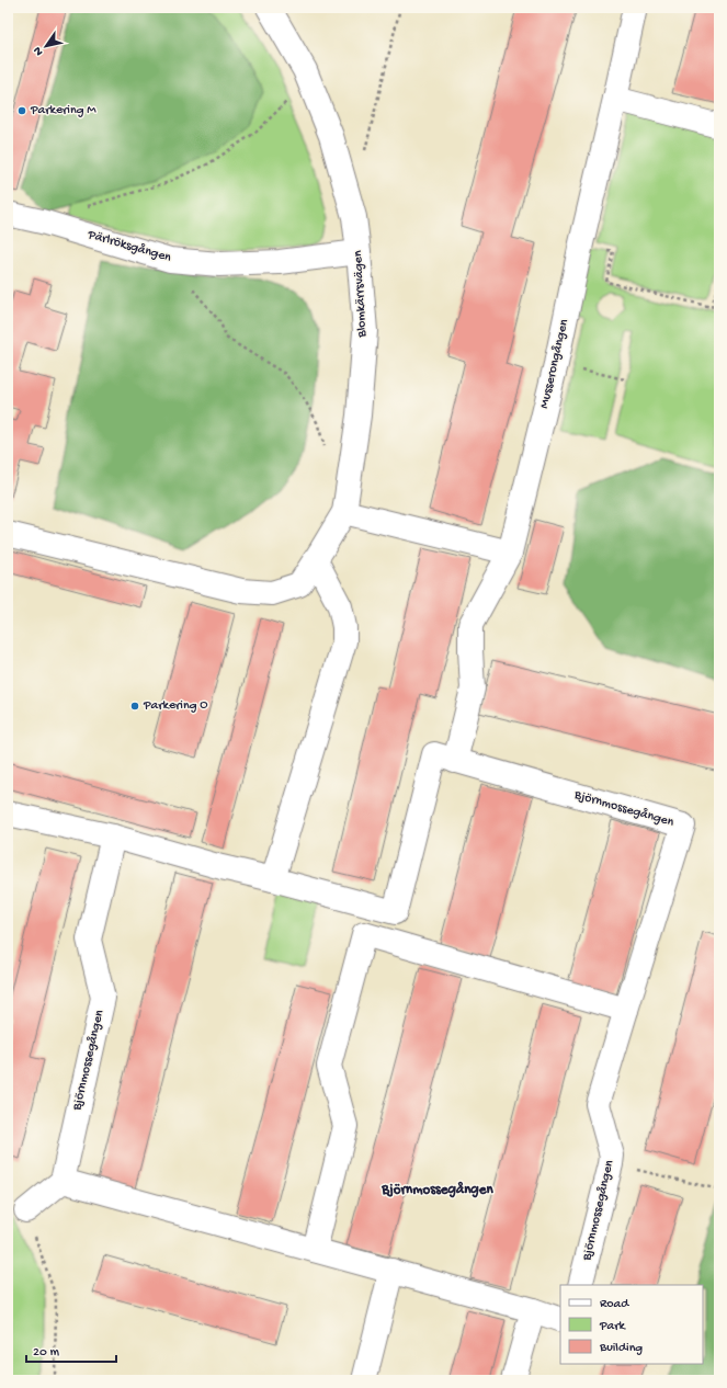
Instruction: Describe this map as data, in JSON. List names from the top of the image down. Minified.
{"streets":{"street":["Pärlröksgången","Blomkärrsvägen","Musserongången","Björnmossegången"]},"crossings":[["Pärlröksgången","Blomkärrsvägen"]],"districts":["Björnmossegången"],"places":["Parkering M","Parkering O"],"legend":["Road","Park","Building"],"scale_bar":"20 m","north":"bottom left"}
